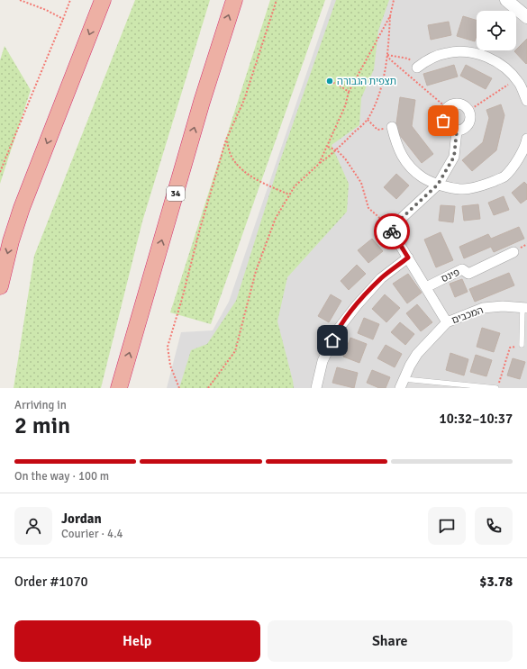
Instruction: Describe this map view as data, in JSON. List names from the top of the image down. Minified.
{"streets":{"highway":["34"],"street":["פינס","המכבים"]},"places":["תצפית הגבורה"],"page":{"heading":["2 min","Arriving in","10:32–10:37"],"panel":["Jordan","Courier · 4.4","Order #1070","$3.78"],"bar":"On the way · 100 m","buttons":["Help","Share"]}}
